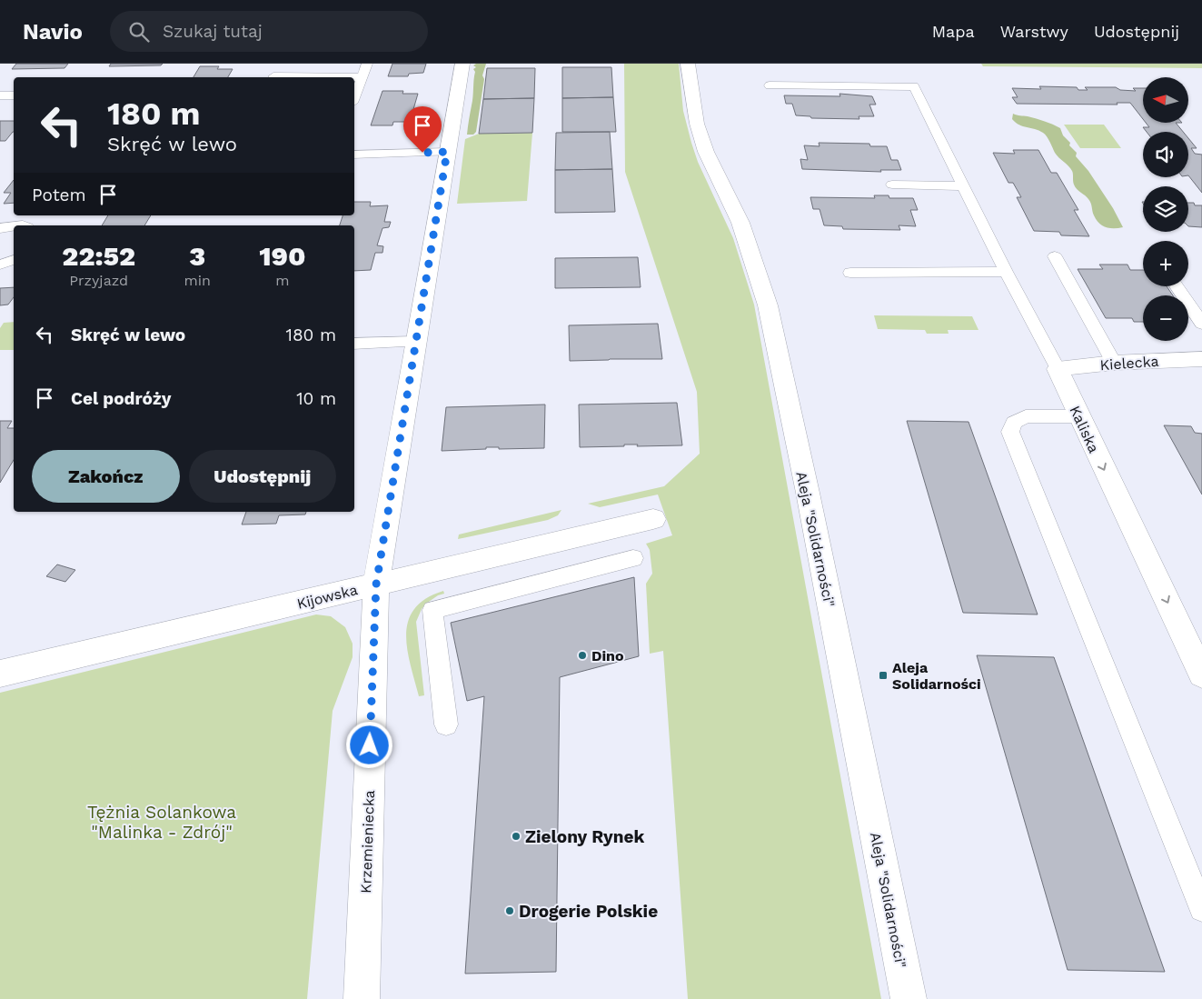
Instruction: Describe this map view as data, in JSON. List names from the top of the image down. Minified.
{"streets":{"street":["Kielecka","Kaliska","Aleja \"Solidarności\"","Kijowska","Krzemieniecka"]},"crossings":[["Kielecka","Kaliska"],["Kijowska","Krzemieniecka"]],"one_way":["Kaliska"],"parks":["Tężnia Solankowa \"Malinka - Zdrój\""],"places":{"other":["Dino","Zielony Rynek","Drogerie Polskie"],"transit":["Aleja Solidarności"]},"north":"left","page":{"header":"Navio","search":"Szukaj tutaj","nav":["Mapa","Warstwy","Udostępnij"],"map_buttons":["+","−"],"turn":["180 m","Skręć w lewo"],"then":"Potem","eta":["22:52","Przyjazd","3","min","190","m"],"list":[{"name":"Skręć w lewo","value":"180 m"},{"name":"Cel podróży","value":"10 m"}],"buttons":["Zakończ","Udostępnij"]}}
